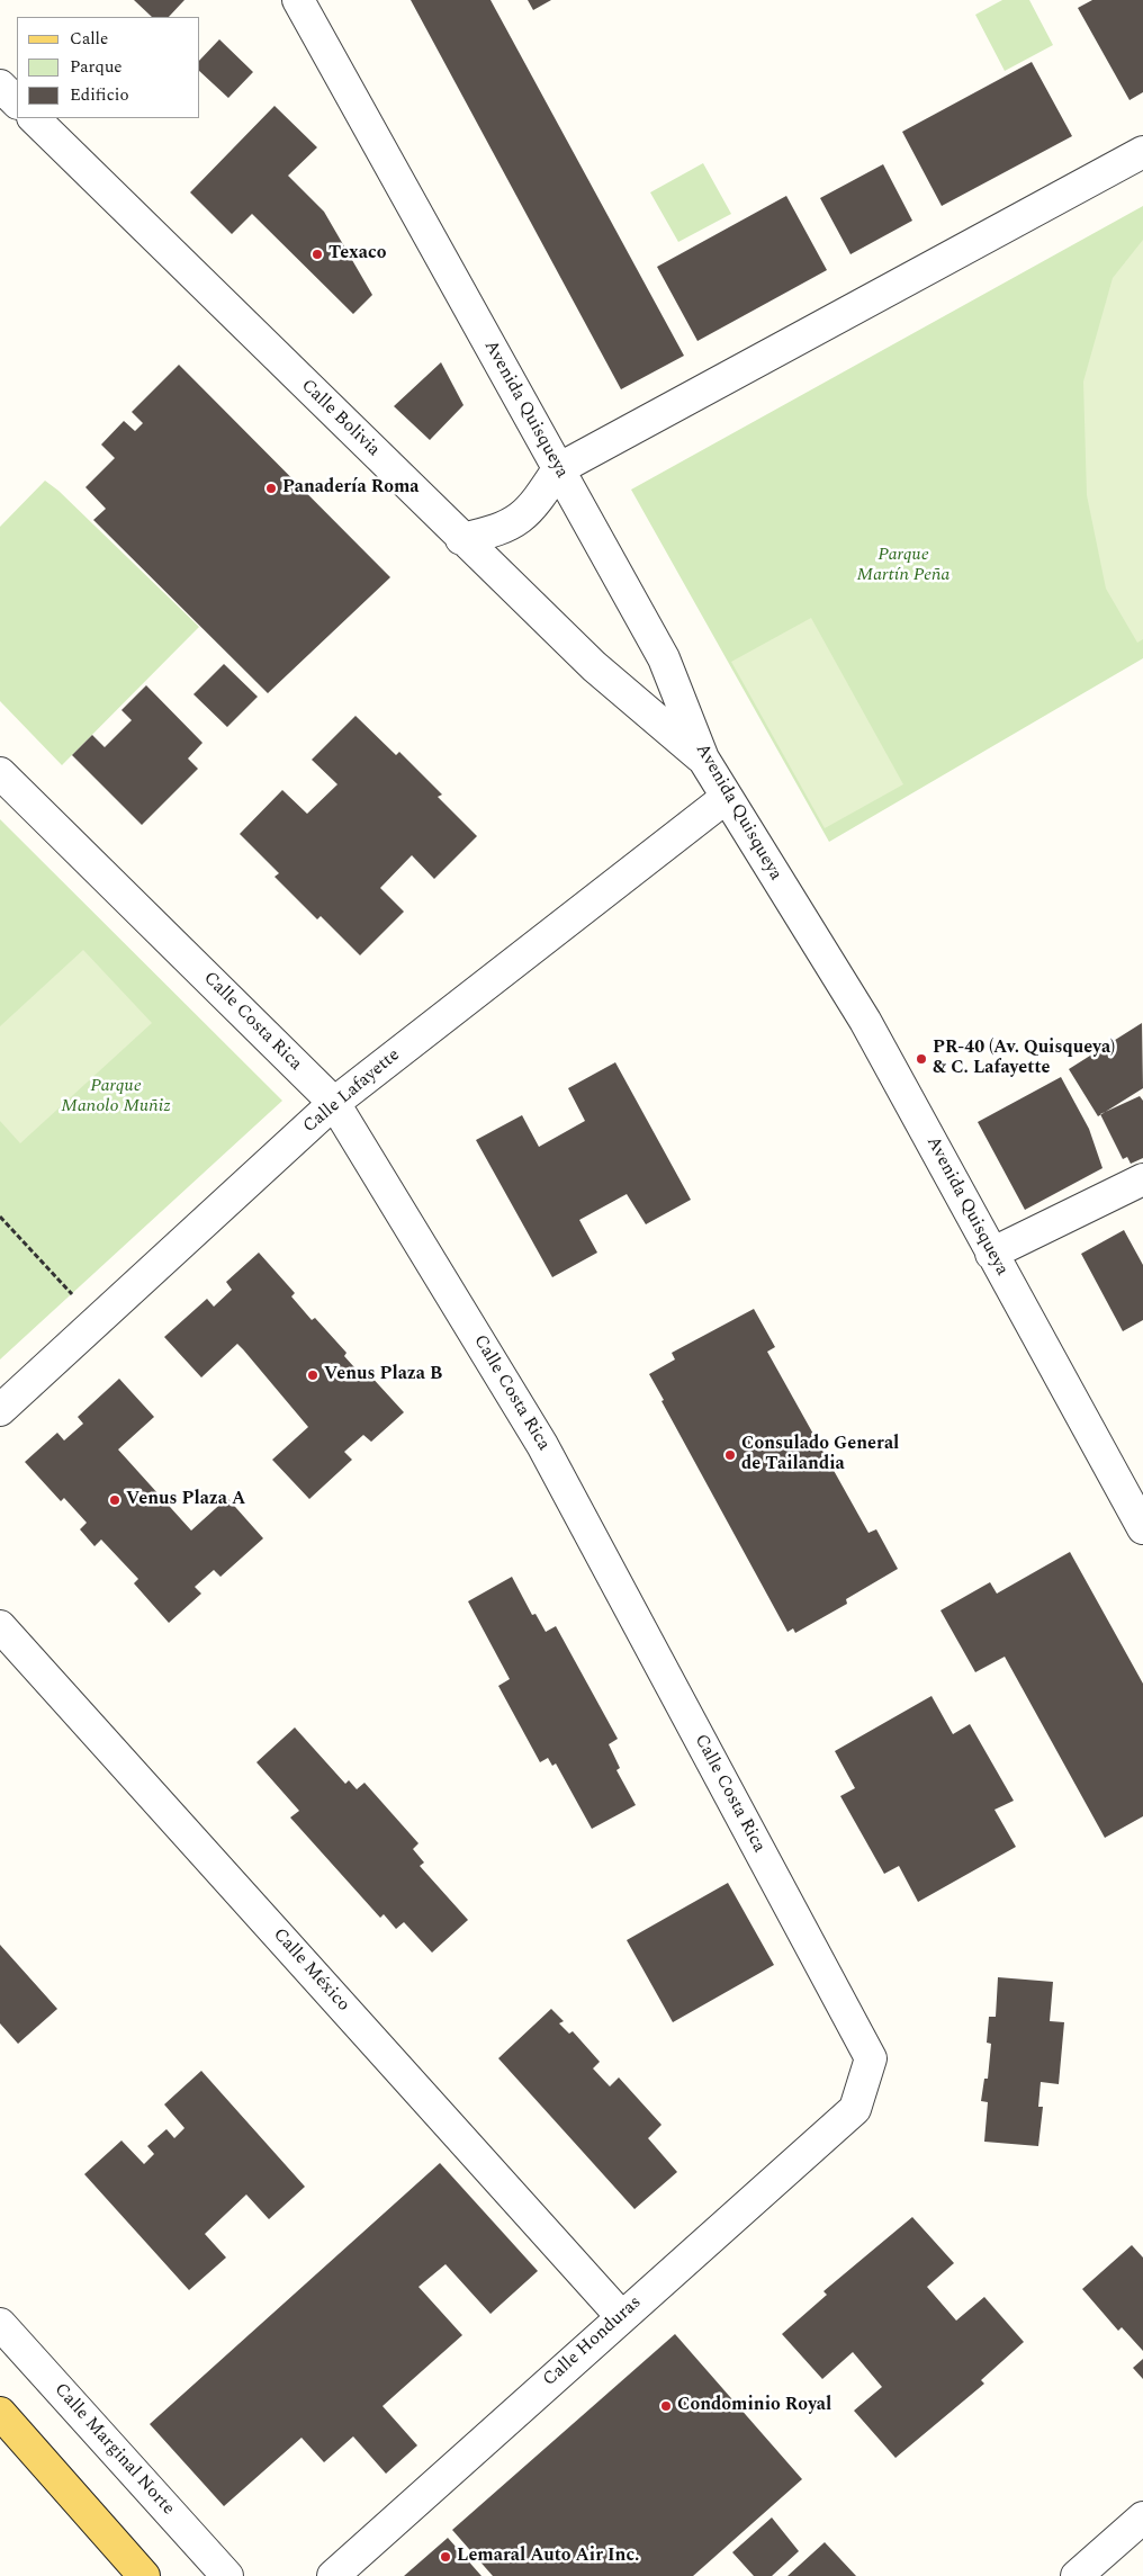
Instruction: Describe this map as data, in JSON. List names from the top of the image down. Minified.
{"streets":{"street":["Avenida Quisqueya","Calle Bolivia","Calle Costa Rica","Calle Lafayette","Calle México","Calle Honduras","Calle Marginal Norte"]},"crossings":[["Avenida Quisqueya","Calle Bolivia"],["Avenida Quisqueya","Calle Lafayette"],["Calle Costa Rica","Calle Lafayette"],["Calle Costa Rica","Calle Honduras"],["Calle México","Calle Honduras"]],"parks":["Parque Martín Peña","Parque Manolo Muñiz"],"places":["Texaco","Panadería Roma","PR-40 (Av. Quisqueya) & C. Lafayette","Venus Plaza B","Consulado General de Tailandia","Venus Plaza A","Condominio Royal","Lemaral Auto Air Inc."],"legend":["Calle","Parque","Edificio"]}
